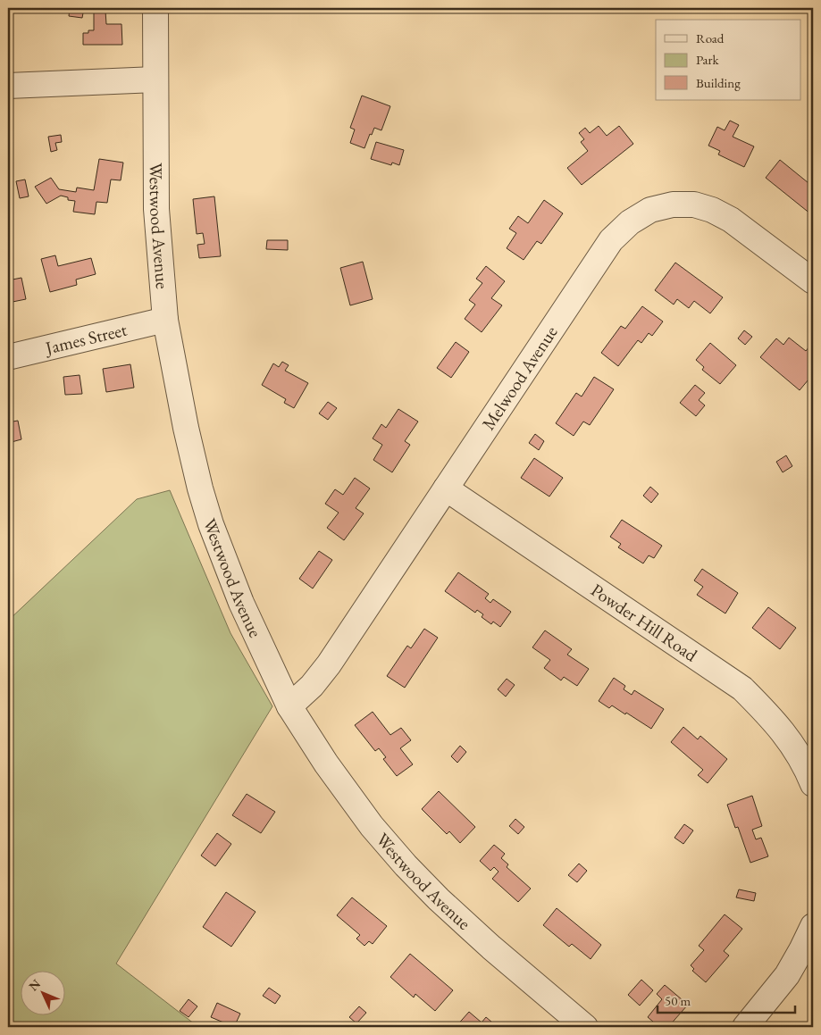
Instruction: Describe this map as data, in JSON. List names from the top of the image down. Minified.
{"streets":{"street":["Westwood Avenue","James Street","Melwood Avenue","Powder Hill Road"]},"crossings":[["Westwood Avenue","James Street"],["Westwood Avenue","Melwood Avenue"],["Melwood Avenue","Powder Hill Road"]],"legend":["Road","Park","Building"],"scale_bar":"50 m","north":"top left"}
